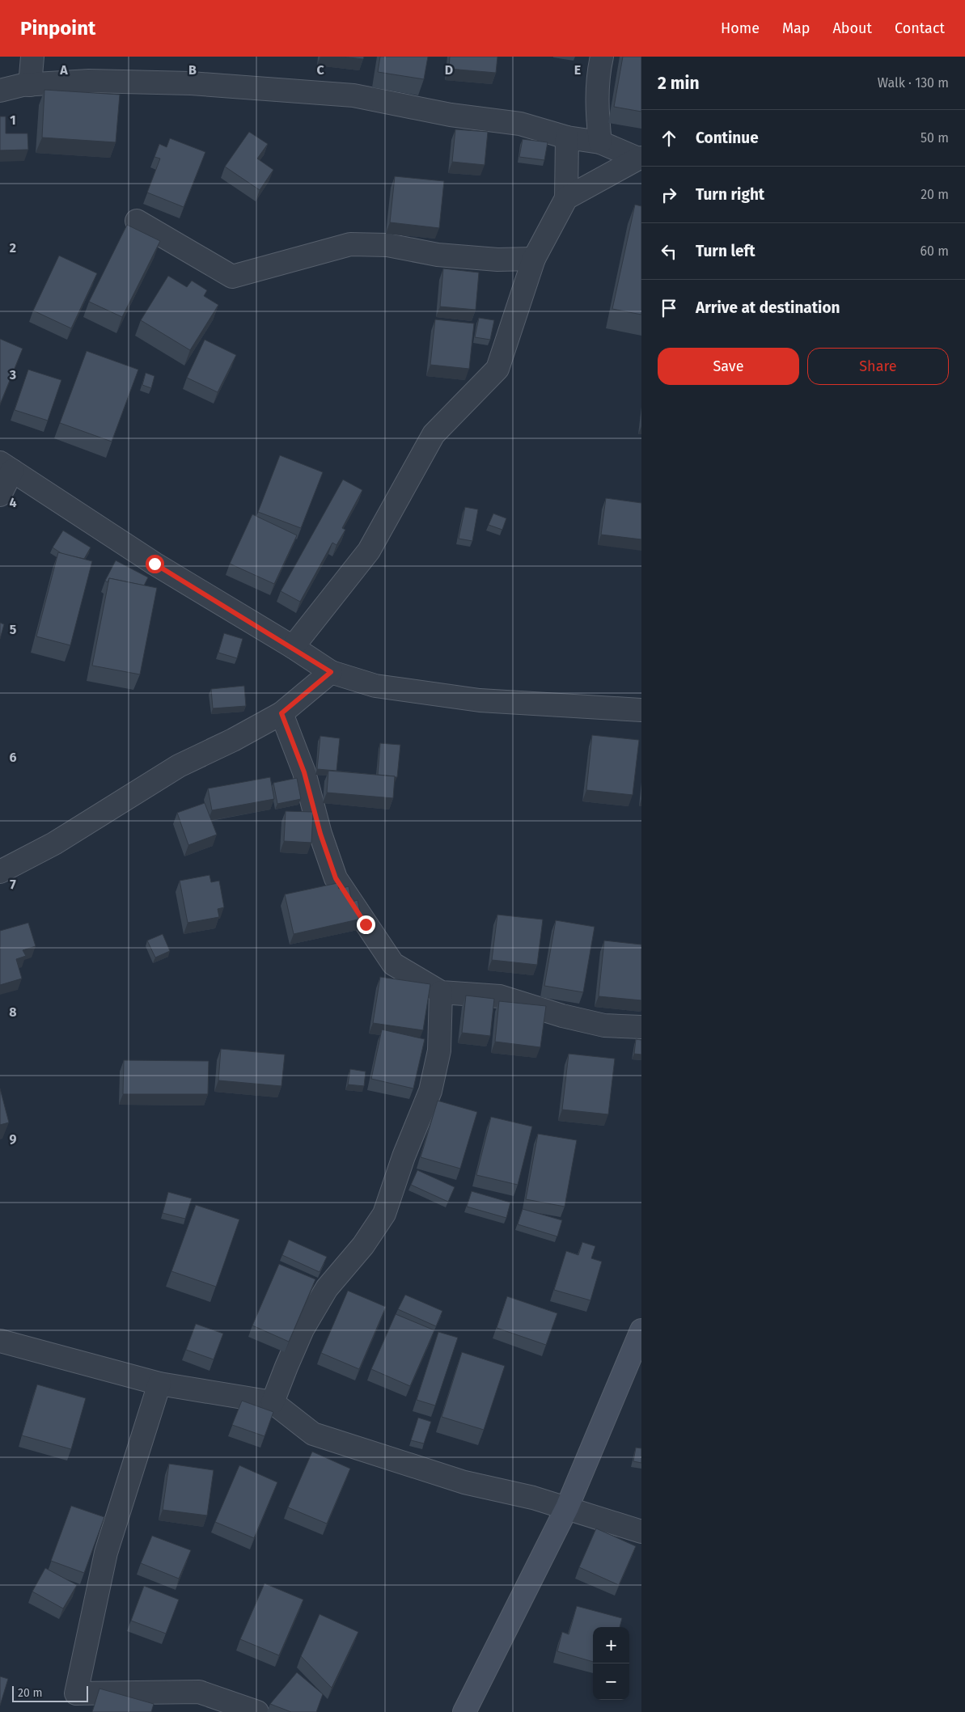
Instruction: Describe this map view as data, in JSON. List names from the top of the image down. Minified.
{"scale_bar":"20 m","page":{"header":"Pinpoint","nav":["Home","Map","About","Contact"],"heading":["2 min","Walk · 130 m"],"list":[["Continue","50 m"],["Turn right","20 m"],["Turn left","60 m"],"Arrive at destination"],"buttons":["Save","Share"],"map_buttons":["+","−"],"scale":"20 m"},"grid":{"columns":["A","B","C","D","E"],"rows":["1","2","3","4","5","6","7","8","9"]}}
